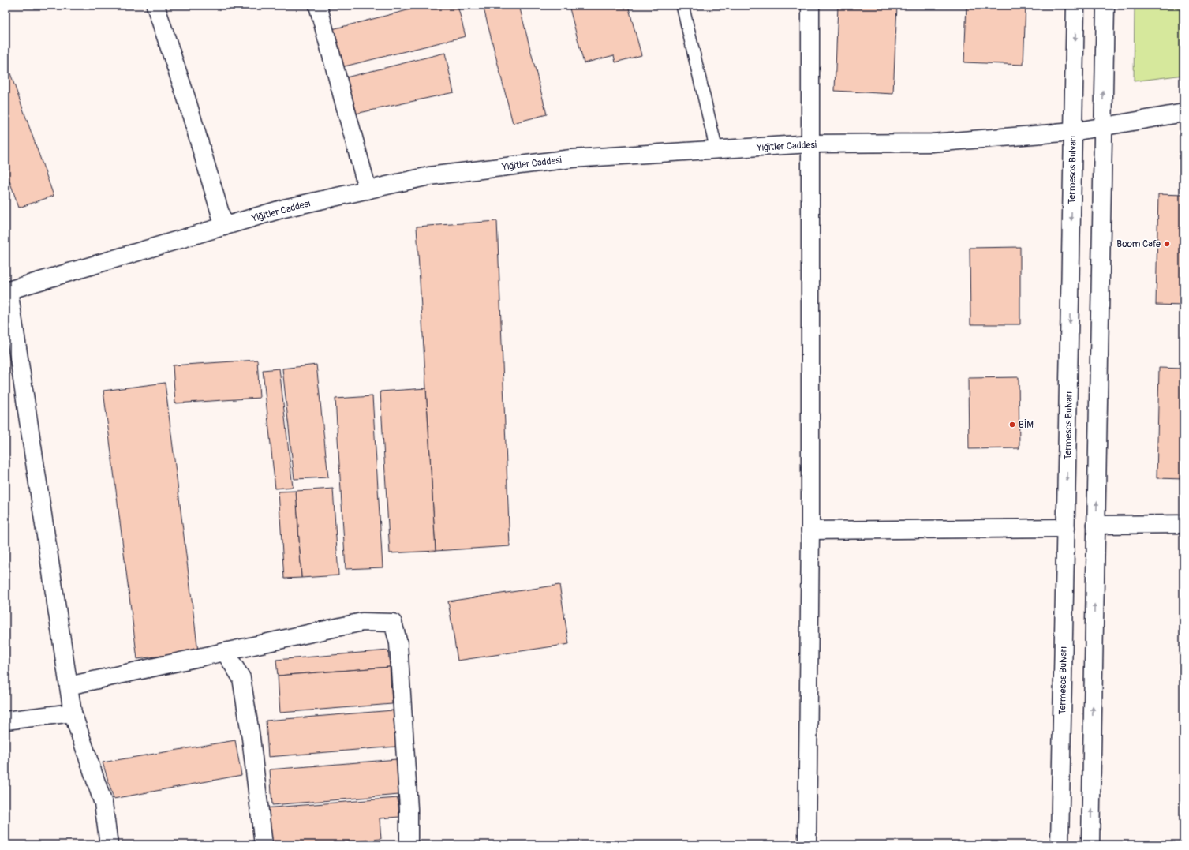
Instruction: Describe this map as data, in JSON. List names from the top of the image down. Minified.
{"streets":{"street":["Yiğitler Caddesi","Termesos Bulvarı"]},"crossings":[["Yiğitler Caddesi","Termesos Bulvarı"]],"places":["Boom Cafe","BİM"]}
